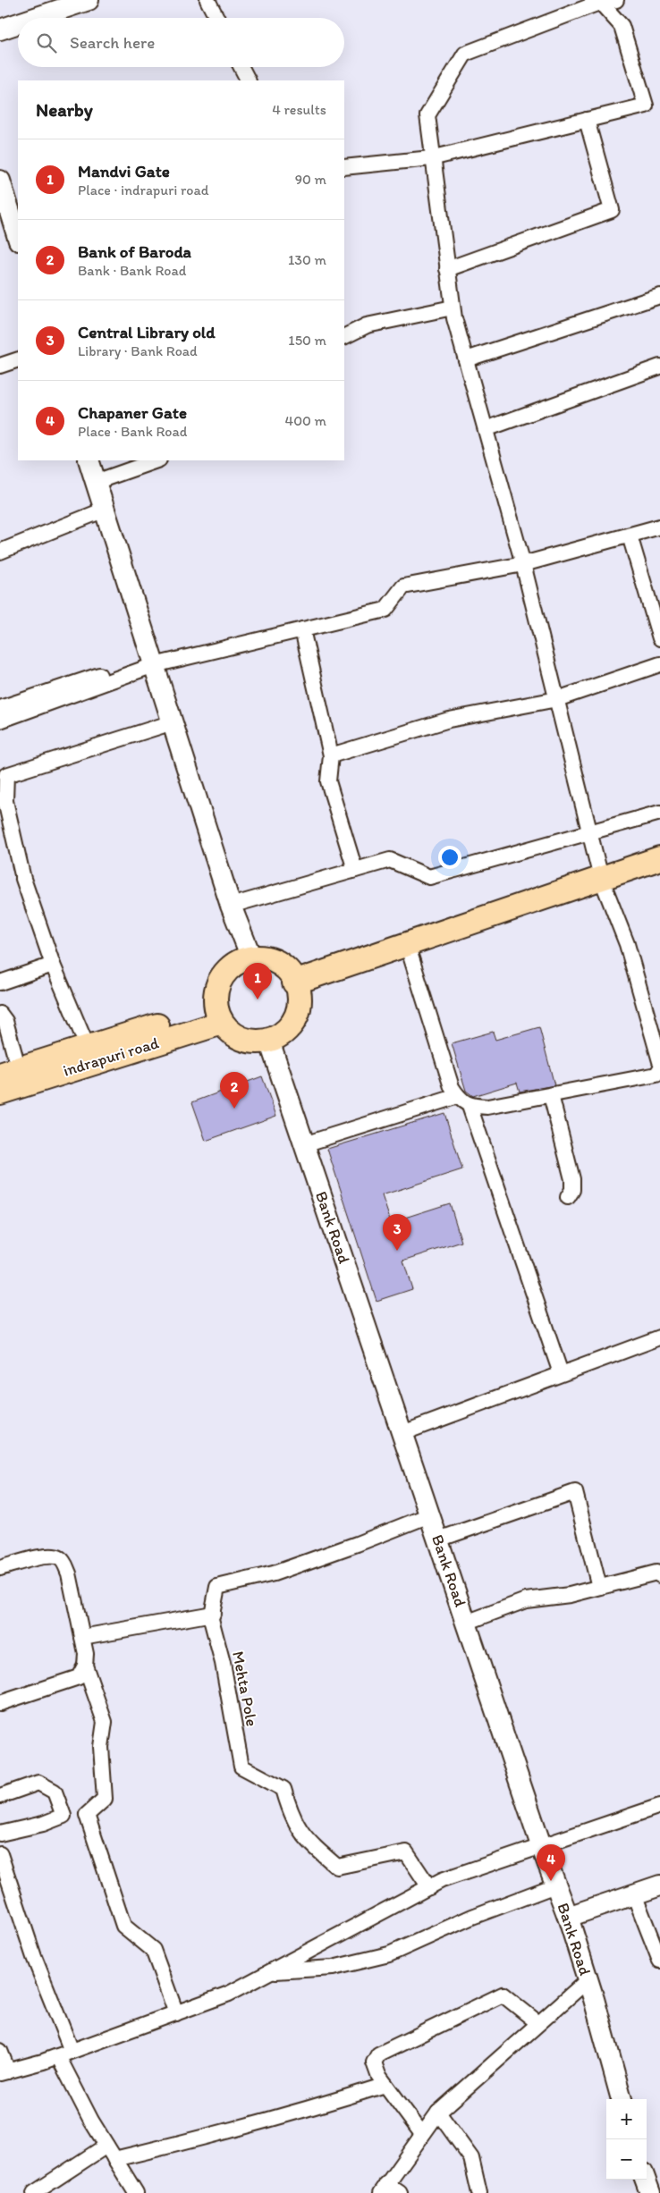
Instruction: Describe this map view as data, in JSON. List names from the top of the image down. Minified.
{"streets":{"main road":["indrapuri road","Bank Road"],"street":["Mehta Pole"]},"crossings":[["indrapuri road","Bank Road"],["Bank Road","Mehta Pole"]],"page":{"search":"Search here","heading":["Nearby","4 results"],"list":[{"mark":"1","name":"Mandvi Gate","note":"Place · indrapuri road","value":"90 m"},{"mark":"2","name":"Bank of Baroda","note":"Bank · Bank Road","value":"130 m"},{"mark":"3","name":"Central Library old","note":"Library · Bank Road","value":"150 m"},{"mark":"4","name":"Chapaner Gate","note":"Place · Bank Road","value":"400 m"}],"pins":["1","2","3","4"],"map_buttons":["+","−"]}}
